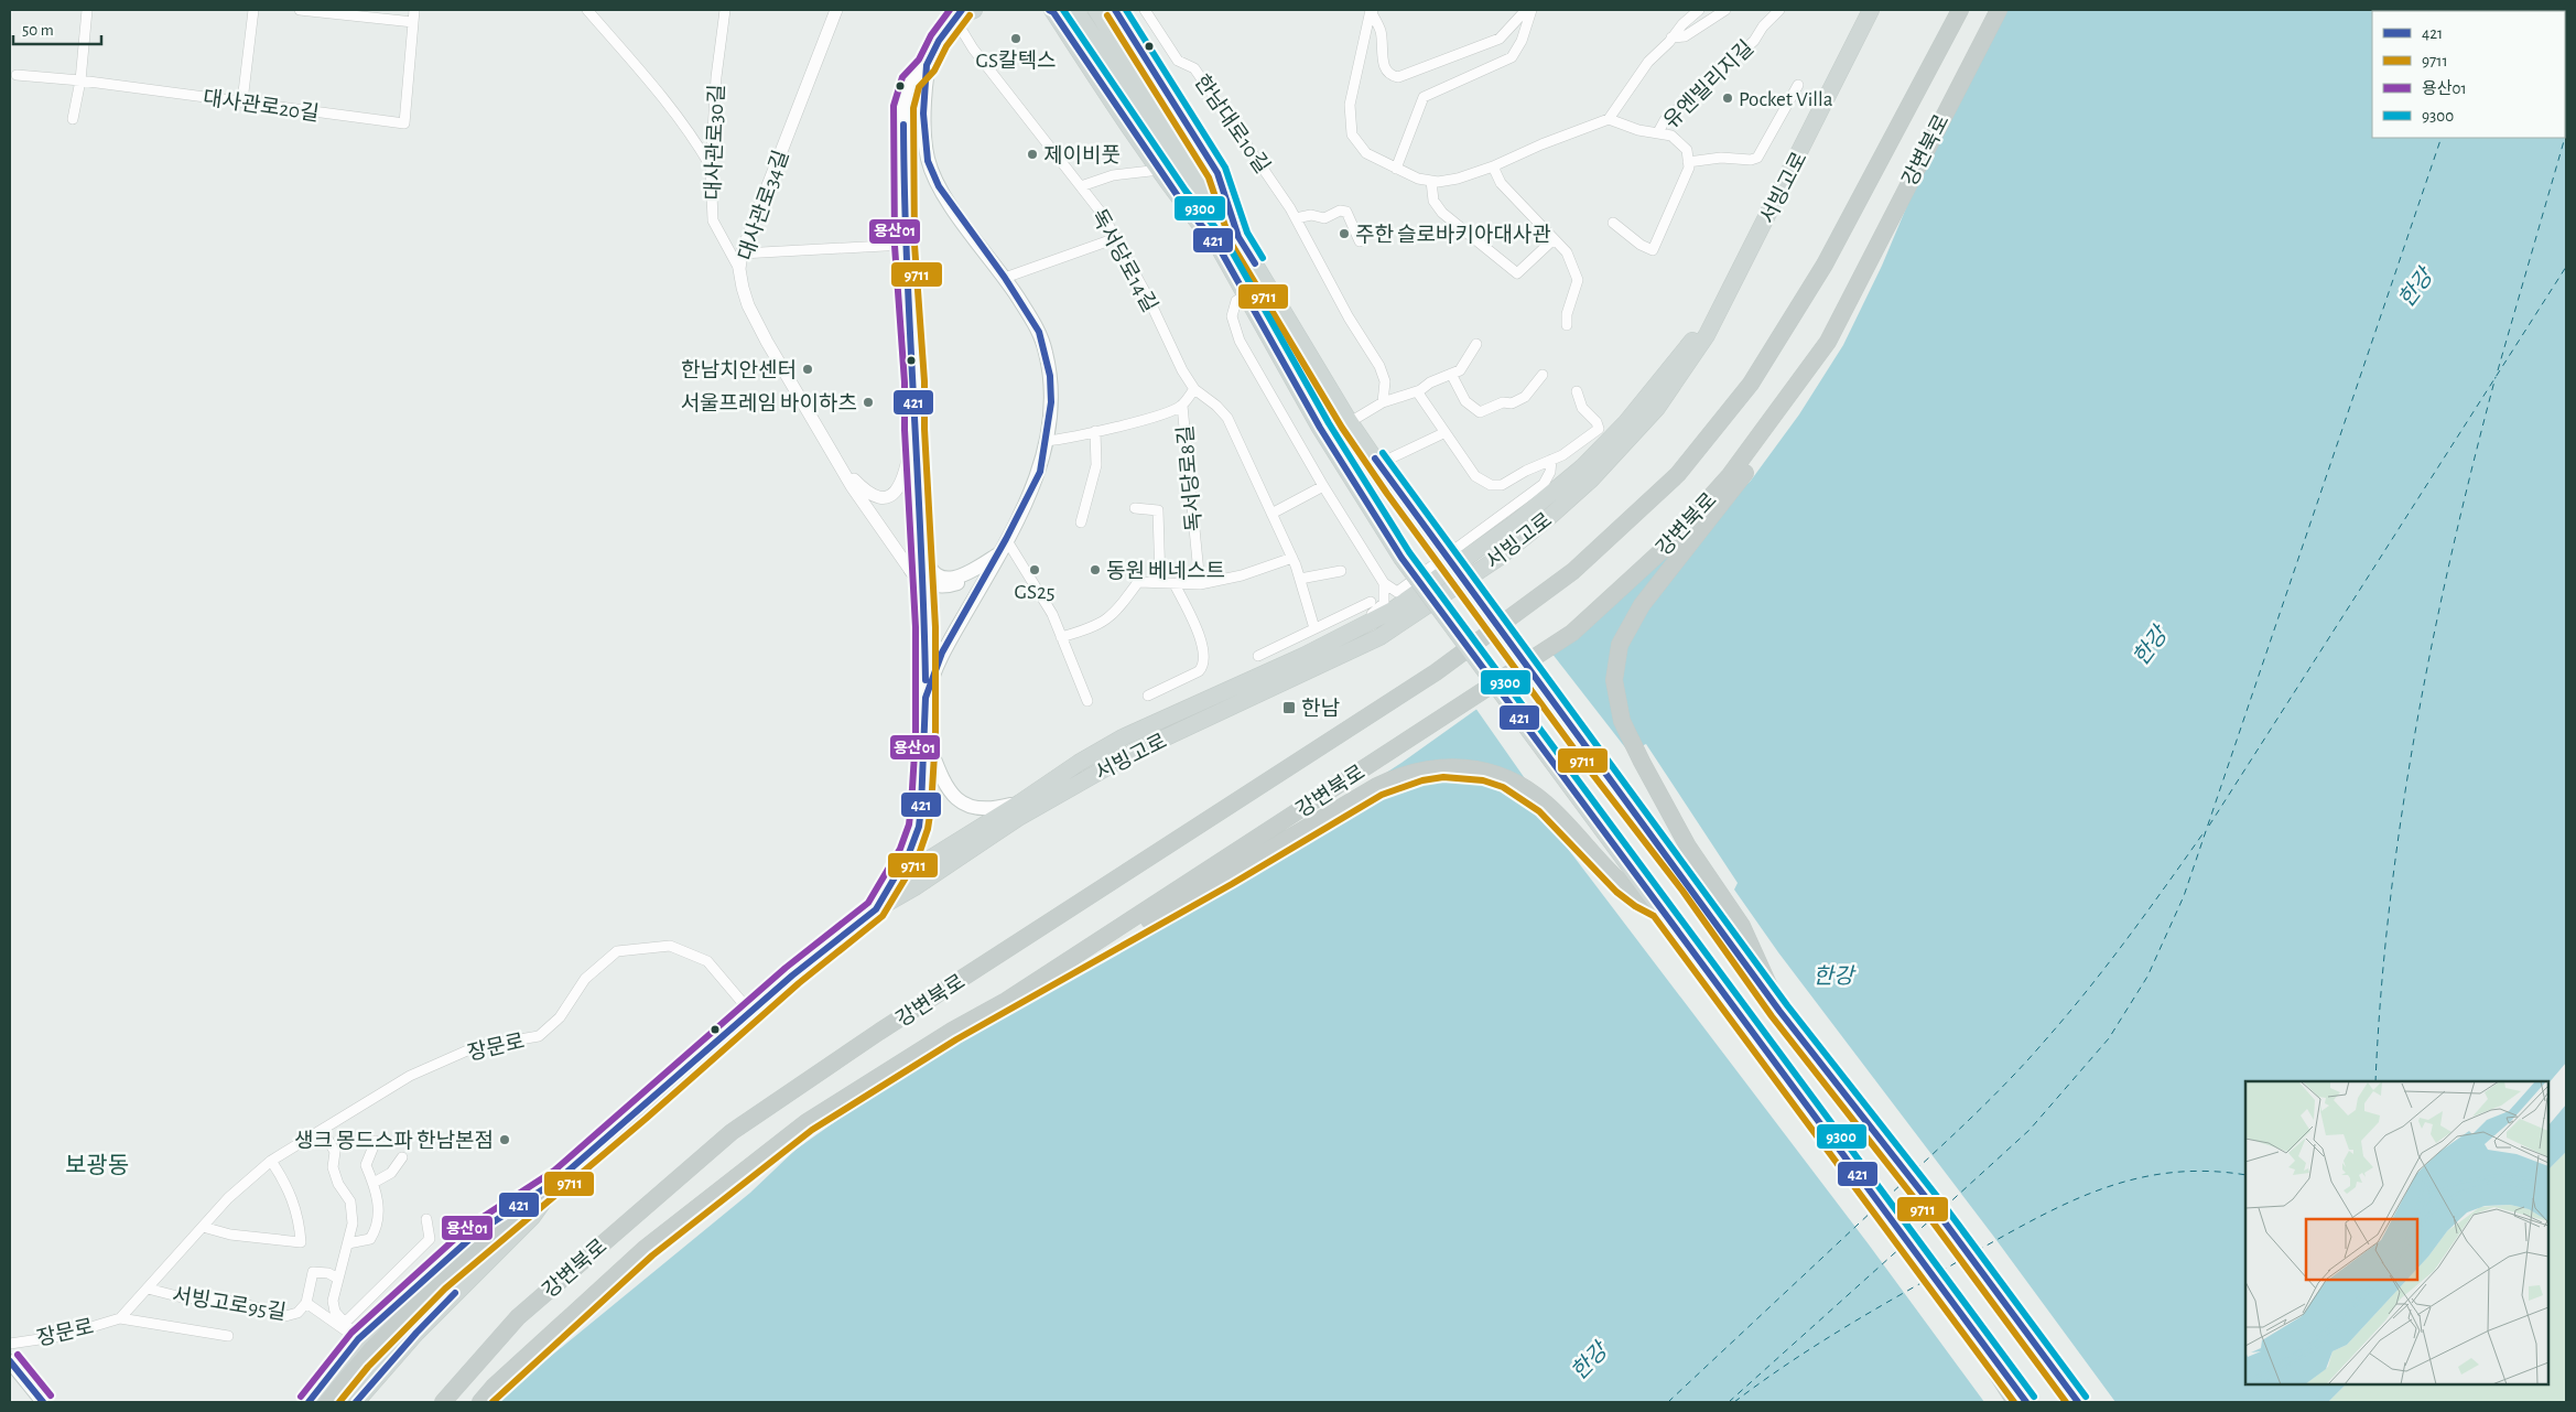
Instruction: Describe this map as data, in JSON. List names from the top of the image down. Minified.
{"streets":{"highway":["강변북로"],"main road":["서빙고로"],"street":["유엔빌리지길","대사관로20길","한남대로10길","대사관로30길","대사관로34길","독서당로14길","독서당로8길","장문로","서빙고로95길"]},"crossings":[["대사관로30길","대사관로34길"],["서빙고로","장문로"],["서빙고로","서빙고로95길"],["독서당로14길","독서당로8길"],["장문로","서빙고로95길"]],"districts":["보광동"],"water":["한강"],"places":{"other":["GS칼텍스","Pocket Villa","제이비풋","주한 슬로바키아대사관","한남치안센터","서울프레임 바이하츠","GS25","동원 베네스트","생크 몽드스파 한남본점"],"transit":["한남"]},"lines":["transit line 421","transit line 용산01","transit line 9300","transit line 9711"],"legend":["421","9711","용산01","9300"],"scale_bar":"50 m"}
